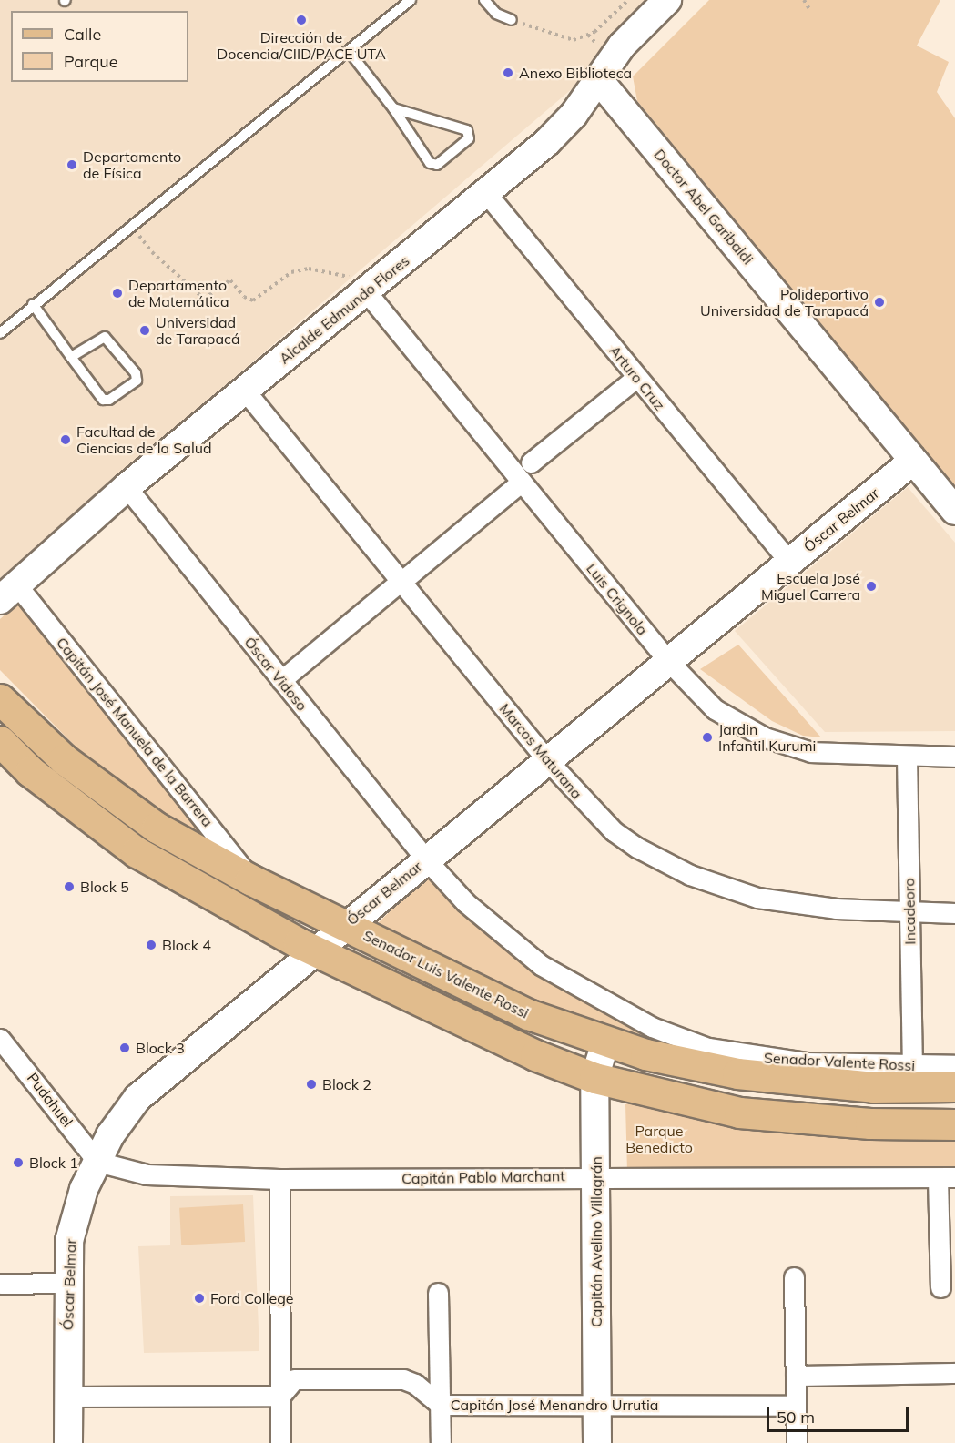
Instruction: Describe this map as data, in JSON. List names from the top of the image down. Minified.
{"streets":{"main road":["Senador Luis Valente Rossi"],"street":["Doctor Abel Garibaldi","Alcalde Edmundo Flores","Arturo Cruz","Óscar Belmar","Luis Crignola","Óscar Vidoso","Capitán José Manuela de la Barrera","Marcos Maturana","Incadeoro","Senador Valente Rossi","Pudahuel","Capitán Pablo Marchant","Capitán Avelino Villagrán","Capitán José Menandro Urrutia"]},"crossings":[["Doctor Abel Garibaldi","Alcalde Edmundo Flores"],["Doctor Abel Garibaldi","Óscar Belmar"],["Alcalde Edmundo Flores","Arturo Cruz"],["Alcalde Edmundo Flores","Luis Crignola"],["Alcalde Edmundo Flores","Óscar Vidoso"],["Alcalde Edmundo Flores","Capitán José Manuela de la Barrera"],["Alcalde Edmundo Flores","Marcos Maturana"],["Arturo Cruz","Óscar Belmar"],["Óscar Belmar","Luis Crignola"],["Óscar Belmar","Óscar Vidoso"],["Óscar Belmar","Marcos Maturana"],["Óscar Belmar","Senador Luis Valente Rossi"],["Óscar Belmar","Senador Valente Rossi"],["Óscar Belmar","Pudahuel"],["Óscar Belmar","Capitán Pablo Marchant"],["Luis Crignola","Incadeoro"],["Óscar Vidoso","Senador Valente Rossi"],["Capitán José Manuela de la Barrera","Senador Luis Valente Rossi"],["Marcos Maturana","Incadeoro"],["Incadeoro","Senador Valente Rossi"],["Senador Luis Valente Rossi","Capitán Avelino Villagrán"],["Pudahuel","Capitán Pablo Marchant"],["Capitán Pablo Marchant","Capitán Avelino Villagrán"],["Capitán Avelino Villagrán","Capitán José Menandro Urrutia"]],"parks":["Parque Benedicto"],"places":["Dirección de Docencia/CIID/PACE UTA","Anexo Biblioteca","Departamento de Física","Departamento de Matemática","Polideportivo Universidad de Tarapacá","Universidad de Tarapacá","Facultad de Ciencias de la Salud","Escuela José Miguel Carrera","Jardin Infantil Kurumi","Block 5","Block 4","Block 3","Block 2","Block 1","Ford College"],"legend":["Calle","Parque"],"scale_bar":"50 m"}
